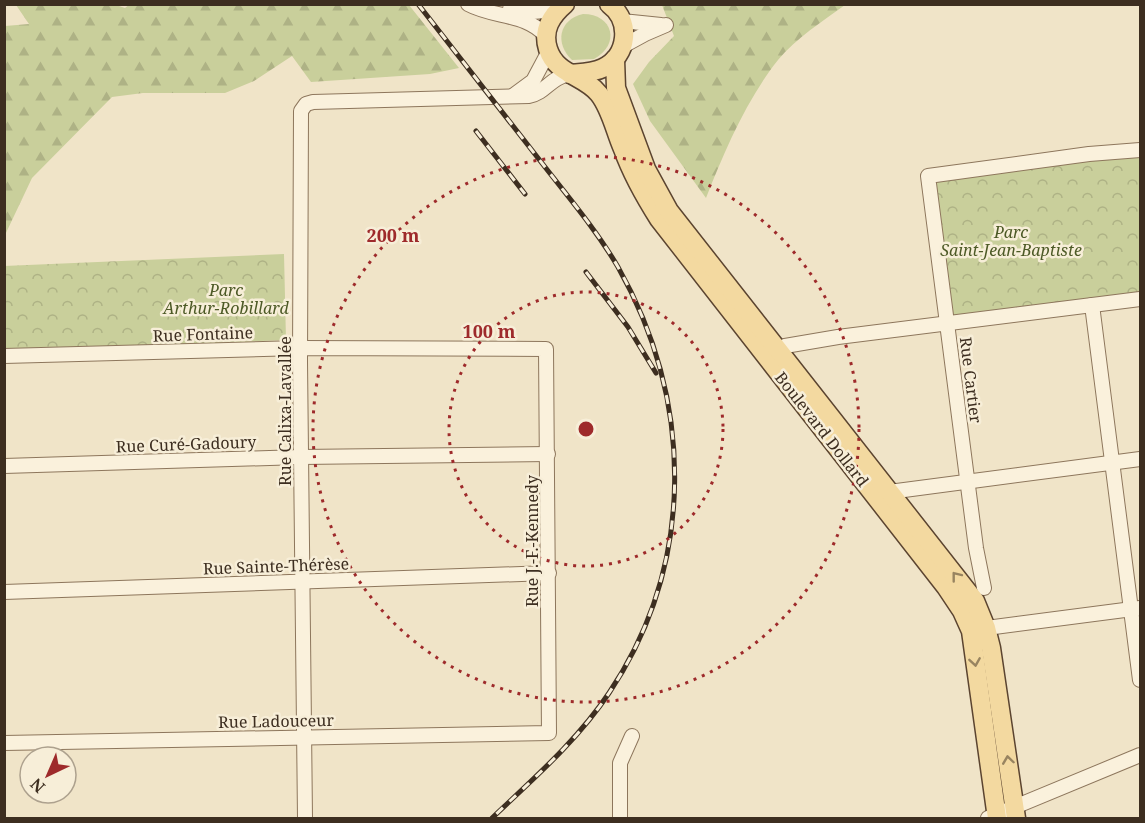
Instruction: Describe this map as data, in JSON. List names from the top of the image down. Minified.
{"streets":{"main road":["Boulevard Dollard"],"street":["Rue Fontaine","Rue Cartier","Rue Calixa-Lavallée","Rue Curé-Gadoury","Rue J.-F.-Kennedy","Rue Sainte-Thérèse","Rue Ladouceur"]},"crossings":[["Rue Fontaine","Rue Calixa-Lavallée"],["Rue Fontaine","Rue J.-F.-Kennedy"],["Rue Calixa-Lavallée","Boulevard Dollard"],["Rue Calixa-Lavallée","Rue Curé-Gadoury"],["Rue Calixa-Lavallée","Rue Sainte-Thérèse"],["Rue Calixa-Lavallée","Rue Ladouceur"],["Rue Curé-Gadoury","Rue J.-F.-Kennedy"],["Rue J.-F.-Kennedy","Rue Sainte-Thérèse"],["Rue J.-F.-Kennedy","Rue Ladouceur"]],"parks":["Parc Saint-Jean-Baptiste","Parc Arthur-Robillard"],"north":"bottom left","rings":["200 m","100 m"]}
